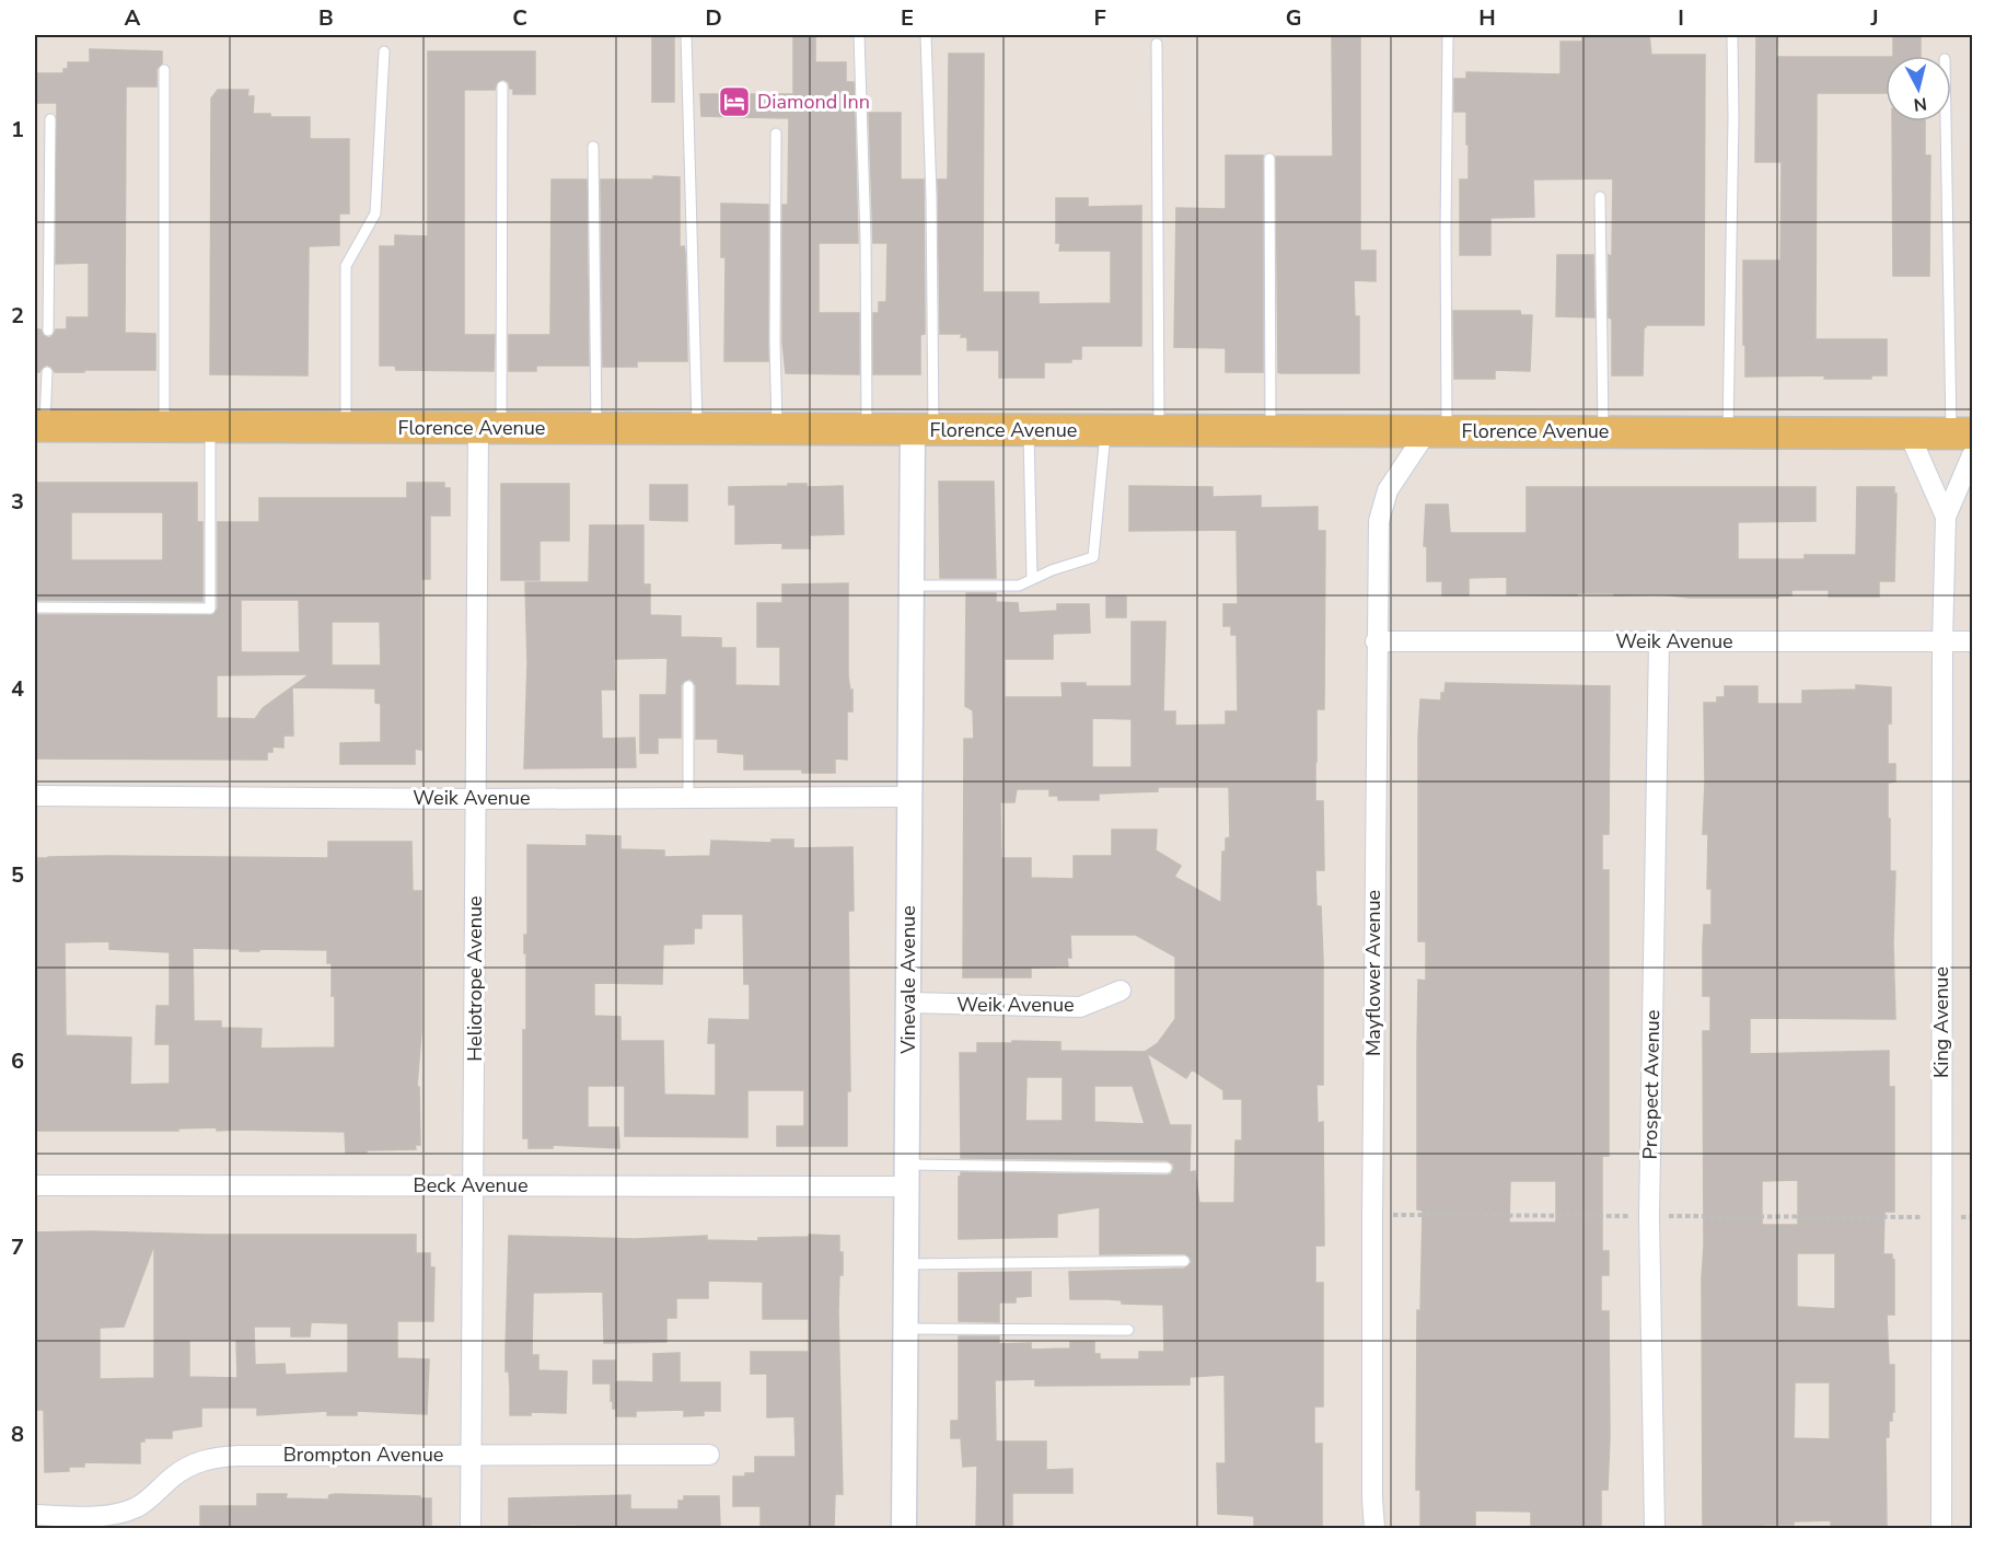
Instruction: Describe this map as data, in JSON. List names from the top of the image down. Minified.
{"streets":{"main road":["Florence Avenue"],"street":["Weik Avenue","Mayflower Avenue","Heliotrope Avenue","Vinevale Avenue","King Avenue","Prospect Avenue","Beck Avenue","Brompton Avenue"]},"crossings":[["Florence Avenue","Mayflower Avenue"],["Florence Avenue","Heliotrope Avenue"],["Florence Avenue","Vinevale Avenue"],["Florence Avenue","King Avenue"],["Weik Avenue","Mayflower Avenue"],["Weik Avenue","Heliotrope Avenue"],["Weik Avenue","Vinevale Avenue"],["Weik Avenue","King Avenue"],["Weik Avenue","Prospect Avenue"],["Heliotrope Avenue","Beck Avenue"],["Heliotrope Avenue","Brompton Avenue"],["Vinevale Avenue","Beck Avenue"]],"places":{"hotel":["Diamond Inn"]},"north":"bottom","grid":{"columns":["A","B","C","D","E","F","G","H","I","J"],"rows":["1","2","3","4","5","6","7","8"]}}
